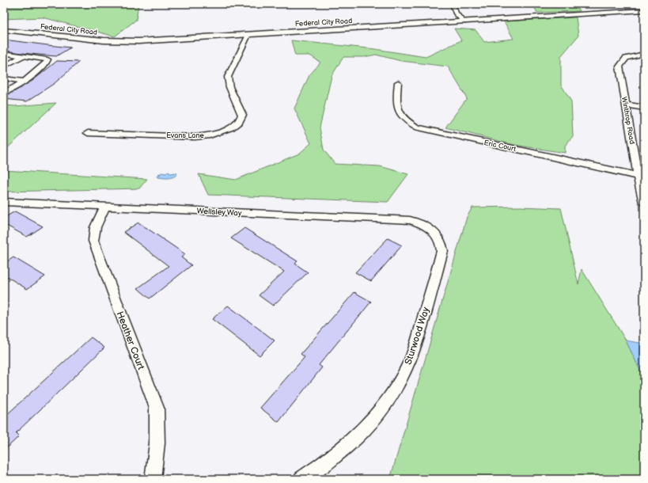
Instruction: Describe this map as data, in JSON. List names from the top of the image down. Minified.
{"streets":{"street":["Federal City Road","Winthrop Road","Evans Lane","Eric Court","Wellsley Way","Sturwood Way","Heather Court"]},"crossings":[["Federal City Road","Evans Lane"],["Winthrop Road","Eric Court"],["Wellsley Way","Sturwood Way"],["Wellsley Way","Heather Court"]]}
